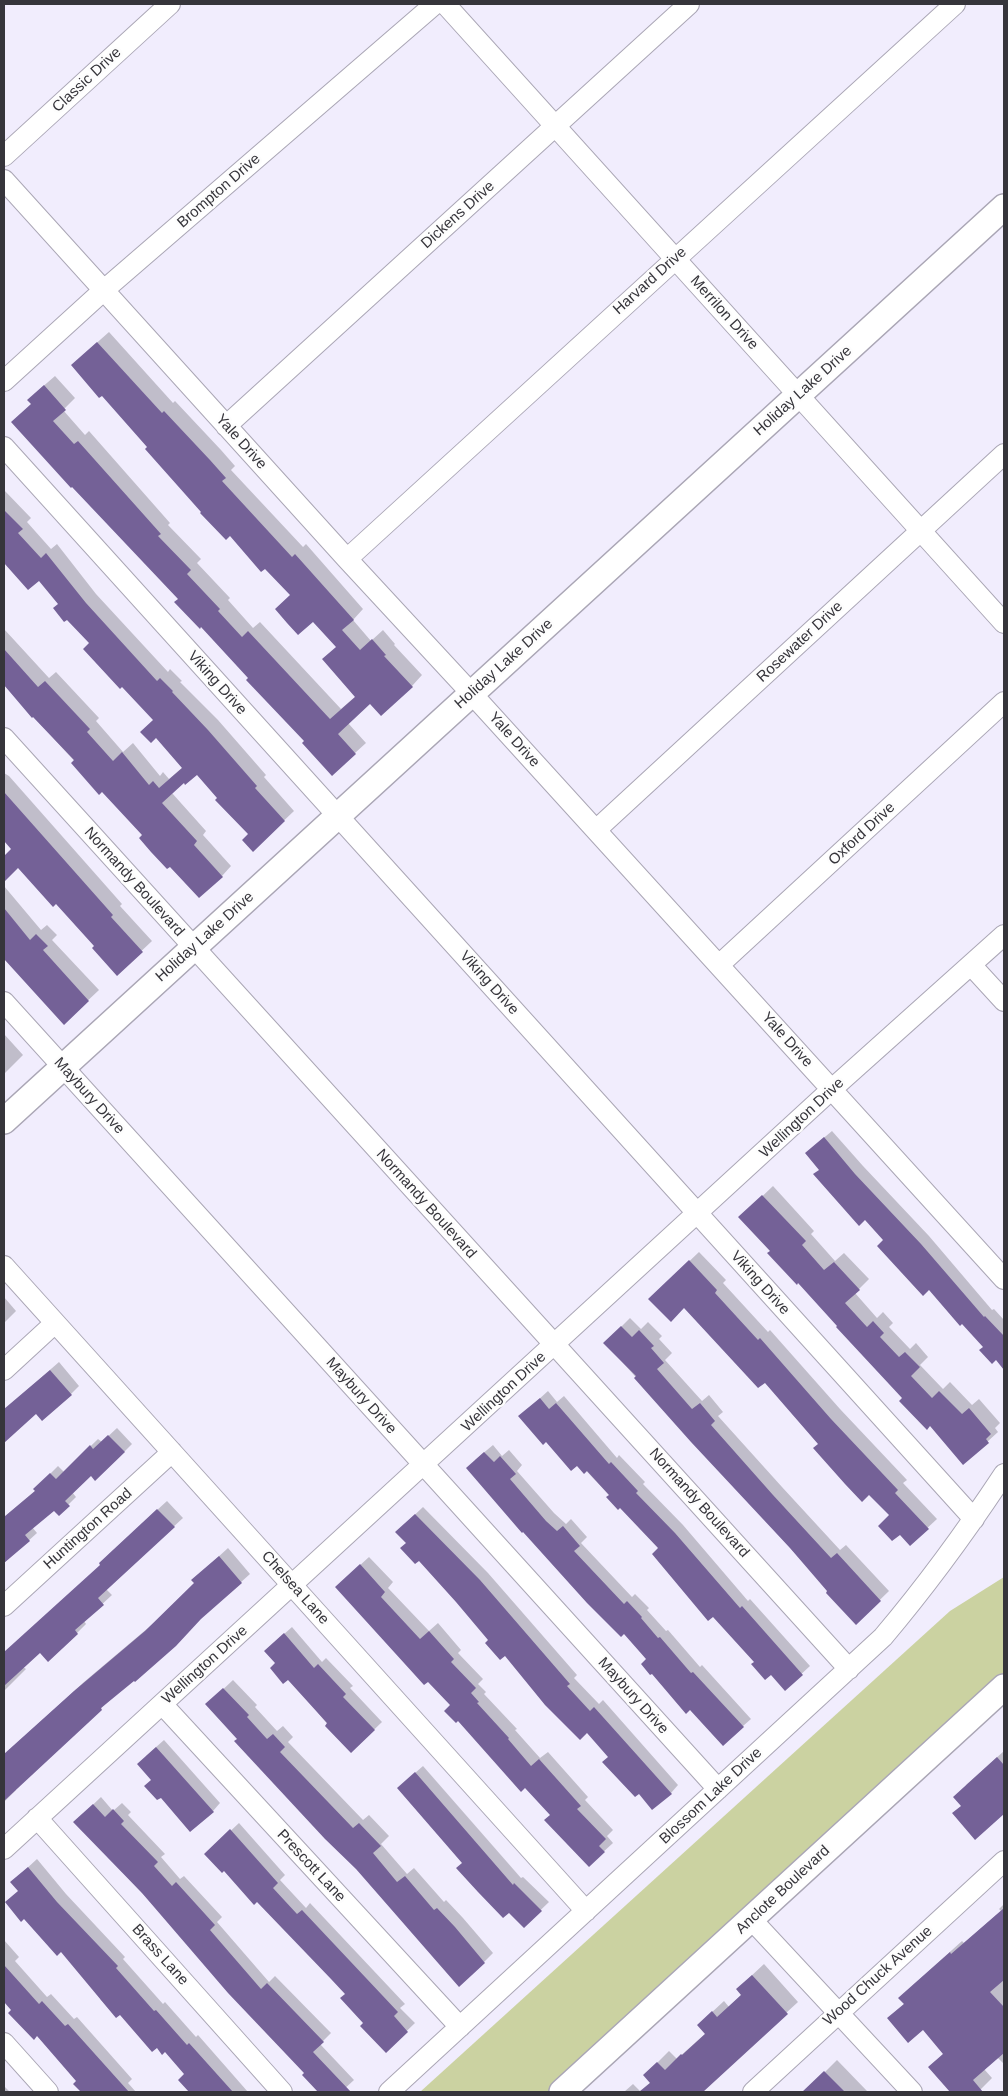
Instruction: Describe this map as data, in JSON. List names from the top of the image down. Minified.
{"streets":{"street":["Classic Drive","Brompton Drive","Dickens Drive","Harvard Drive","Merrilon Drive","Holiday Lake Drive","Yale Drive","Rosewater Drive","Viking Drive","Oxford Drive","Normandy Boulevard","Maybury Drive","Wellington Drive","Huntington Road","Chelsea Lane","Blossom Lake Drive","Prescott Lane","Anclote Boulevard","Brass Lane","Wood Chuck Avenue"]},"crossings":[["Brompton Drive","Yale Drive"],["Dickens Drive","Merrilon Drive"],["Dickens Drive","Yale Drive"],["Harvard Drive","Merrilon Drive"],["Harvard Drive","Yale Drive"],["Merrilon Drive","Holiday Lake Drive"],["Merrilon Drive","Rosewater Drive"],["Holiday Lake Drive","Yale Drive"],["Holiday Lake Drive","Viking Drive"],["Holiday Lake Drive","Normandy Boulevard"],["Holiday Lake Drive","Maybury Drive"],["Yale Drive","Rosewater Drive"],["Yale Drive","Oxford Drive"],["Yale Drive","Wellington Drive"],["Viking Drive","Wellington Drive"],["Viking Drive","Blossom Lake Drive"],["Normandy Boulevard","Wellington Drive"],["Normandy Boulevard","Blossom Lake Drive"],["Maybury Drive","Wellington Drive"],["Maybury Drive","Blossom Lake Drive"],["Wellington Drive","Chelsea Lane"],["Wellington Drive","Prescott Lane"],["Wellington Drive","Brass Lane"],["Huntington Road","Chelsea Lane"],["Chelsea Lane","Blossom Lake Drive"],["Blossom Lake Drive","Prescott Lane"]]}
